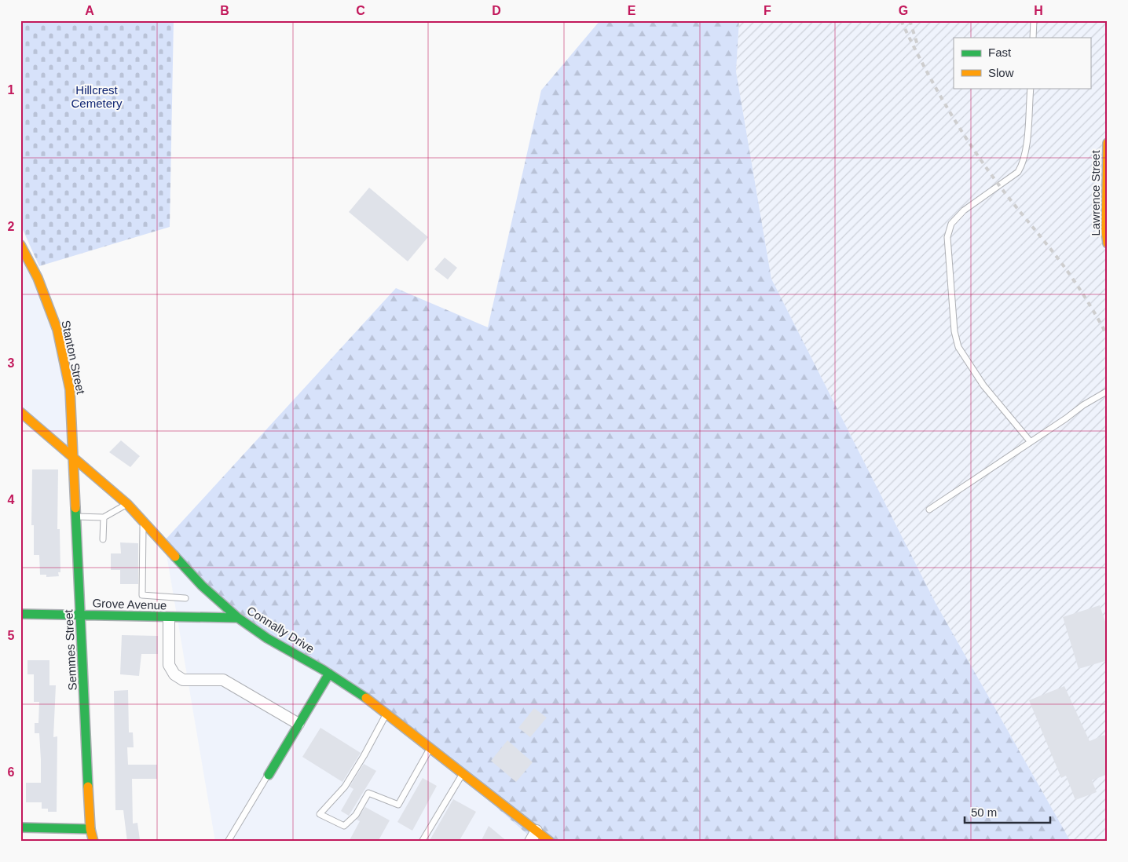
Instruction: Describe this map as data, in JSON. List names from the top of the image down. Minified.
{"streets":{"street":["Lawrence Street","Stanton Street","Grove Avenue","Connally Drive","Semmes Street"]},"crossings":[["Stanton Street","Connally Drive"],["Stanton Street","Semmes Street"],["Grove Avenue","Connally Drive"],["Grove Avenue","Semmes Street"],["Connally Drive","Semmes Street"]],"parks":["Hillcrest Cemetery"],"legend":["Fast","Slow"],"scale_bar":"50 m","grid":{"columns":["A","B","C","D","E","F","G","H"],"rows":["1","2","3","4","5","6"]}}
